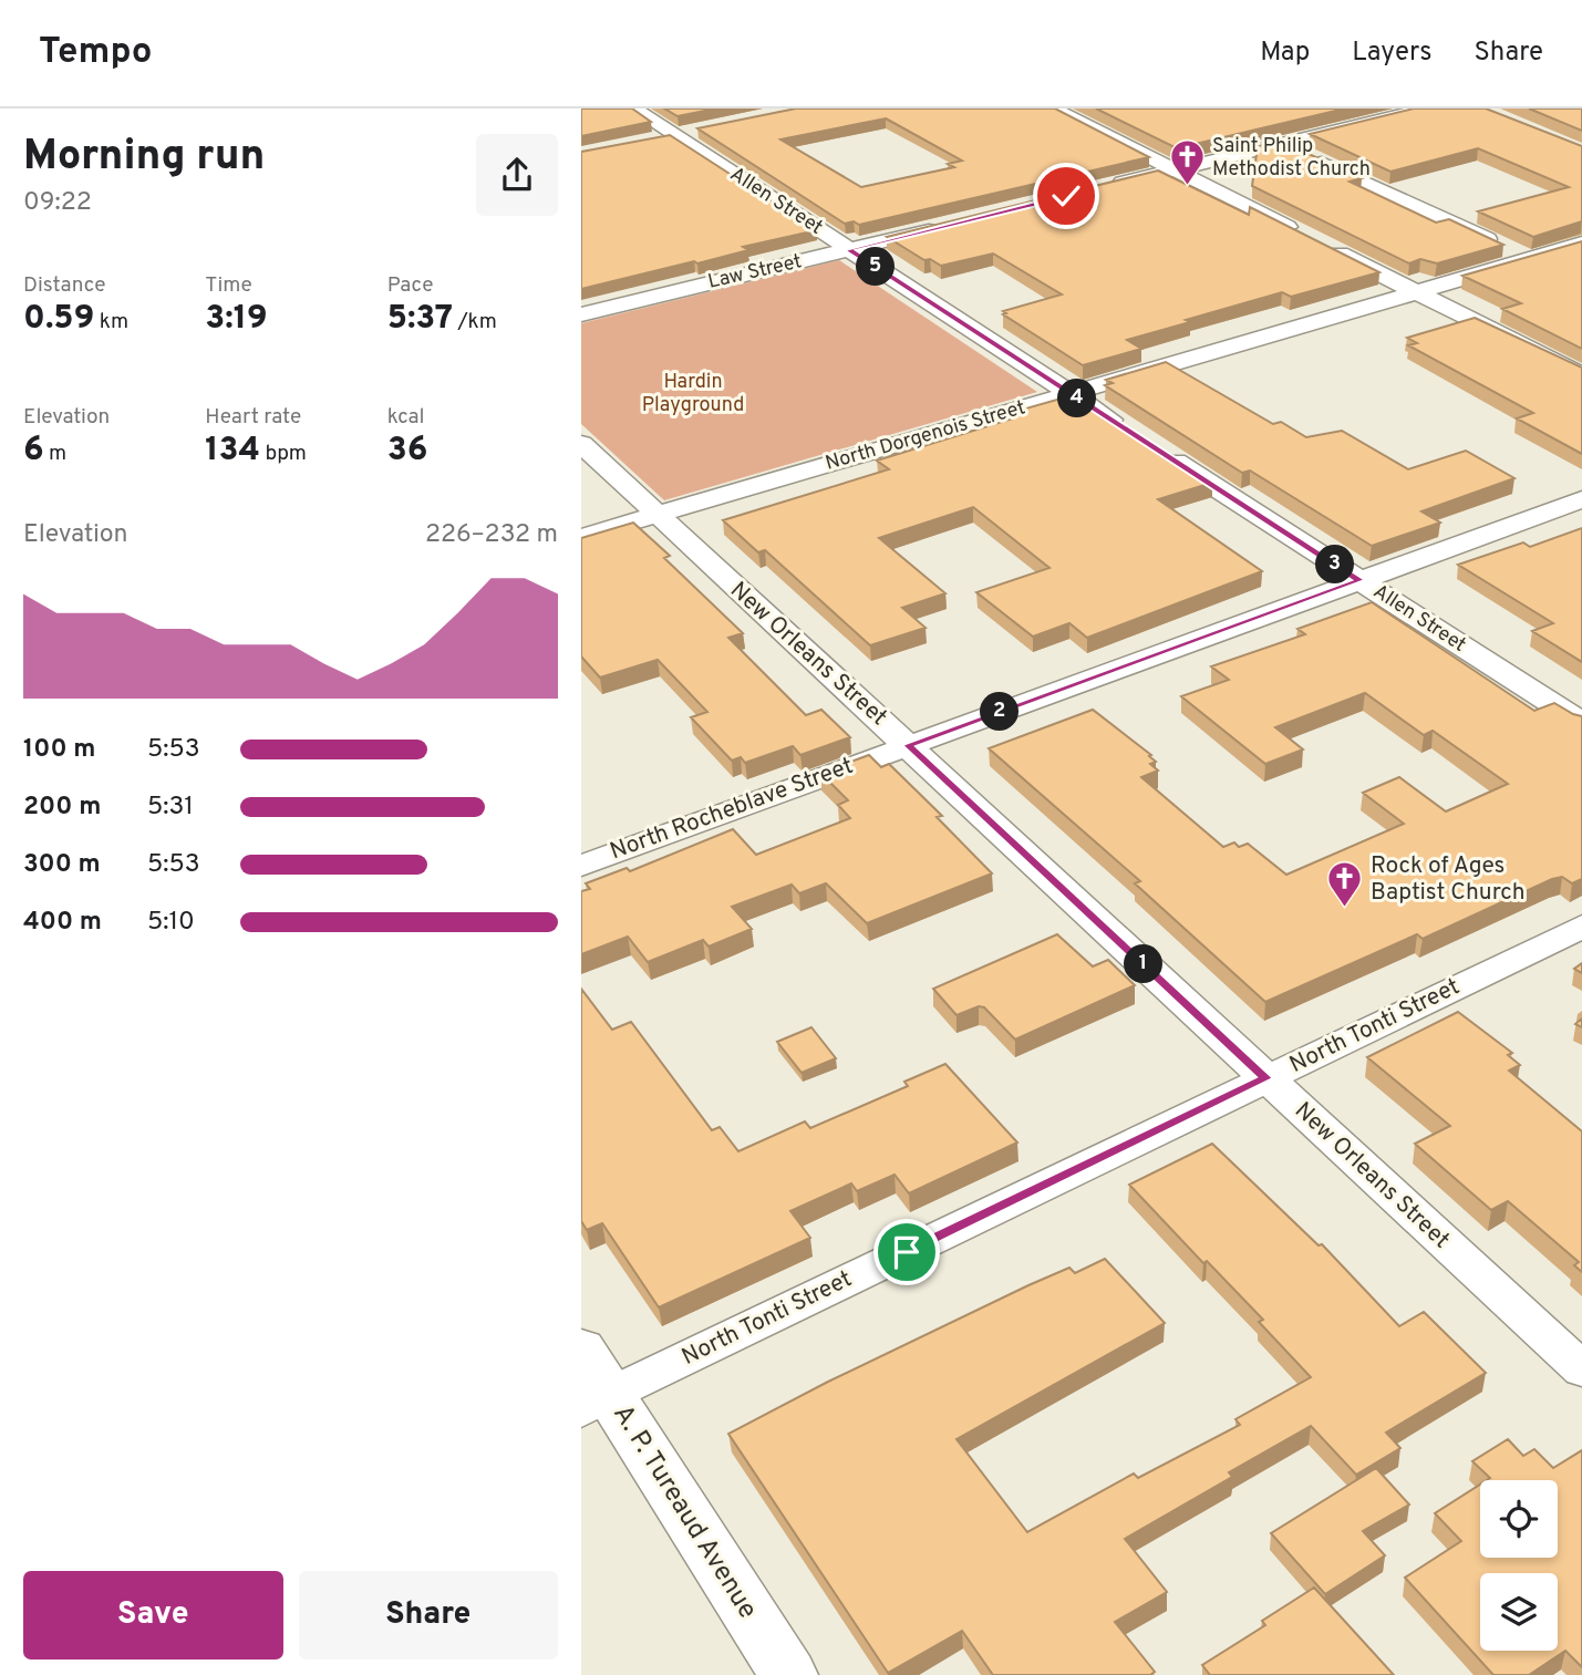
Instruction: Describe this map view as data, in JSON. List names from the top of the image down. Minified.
{"streets":{"street":["Allen Street","Law Street","North Dorgenois Street","New Orleans Street","North Rocheblave Street","North Tonti Street","A. P. Tureaud Avenue"]},"crossings":[["Allen Street","Law Street"],["Allen Street","North Dorgenois Street"],["Allen Street","North Rocheblave Street"],["North Dorgenois Street","New Orleans Street"],["New Orleans Street","North Rocheblave Street"],["New Orleans Street","North Tonti Street"],["North Tonti Street","A. P. Tureaud Avenue"]],"parks":["Hardin Playground"],"places":{"church":["Saint Philip Methodist Church","Rock of Ages Baptist Church"]},"page":{"header":"Tempo","nav":["Map","Layers","Share"],"heading":["Morning run","09:22"],"stats":[["Distance","0.59 km"],["Time","3:19"],["Pace","5:37 /km"],["Elevation","6 m"],["Heart rate","134 bpm"],["kcal","36"]],"pins":["5","4","3","2","1"],"chart":["Elevation","226–232 m"],"list":[{"name":"100 m","note":"5:53"},{"name":"200 m","note":"5:31"},{"name":"300 m","note":"5:53"},{"name":"400 m","note":"5:10"}],"buttons":["Save","Share"]}}
